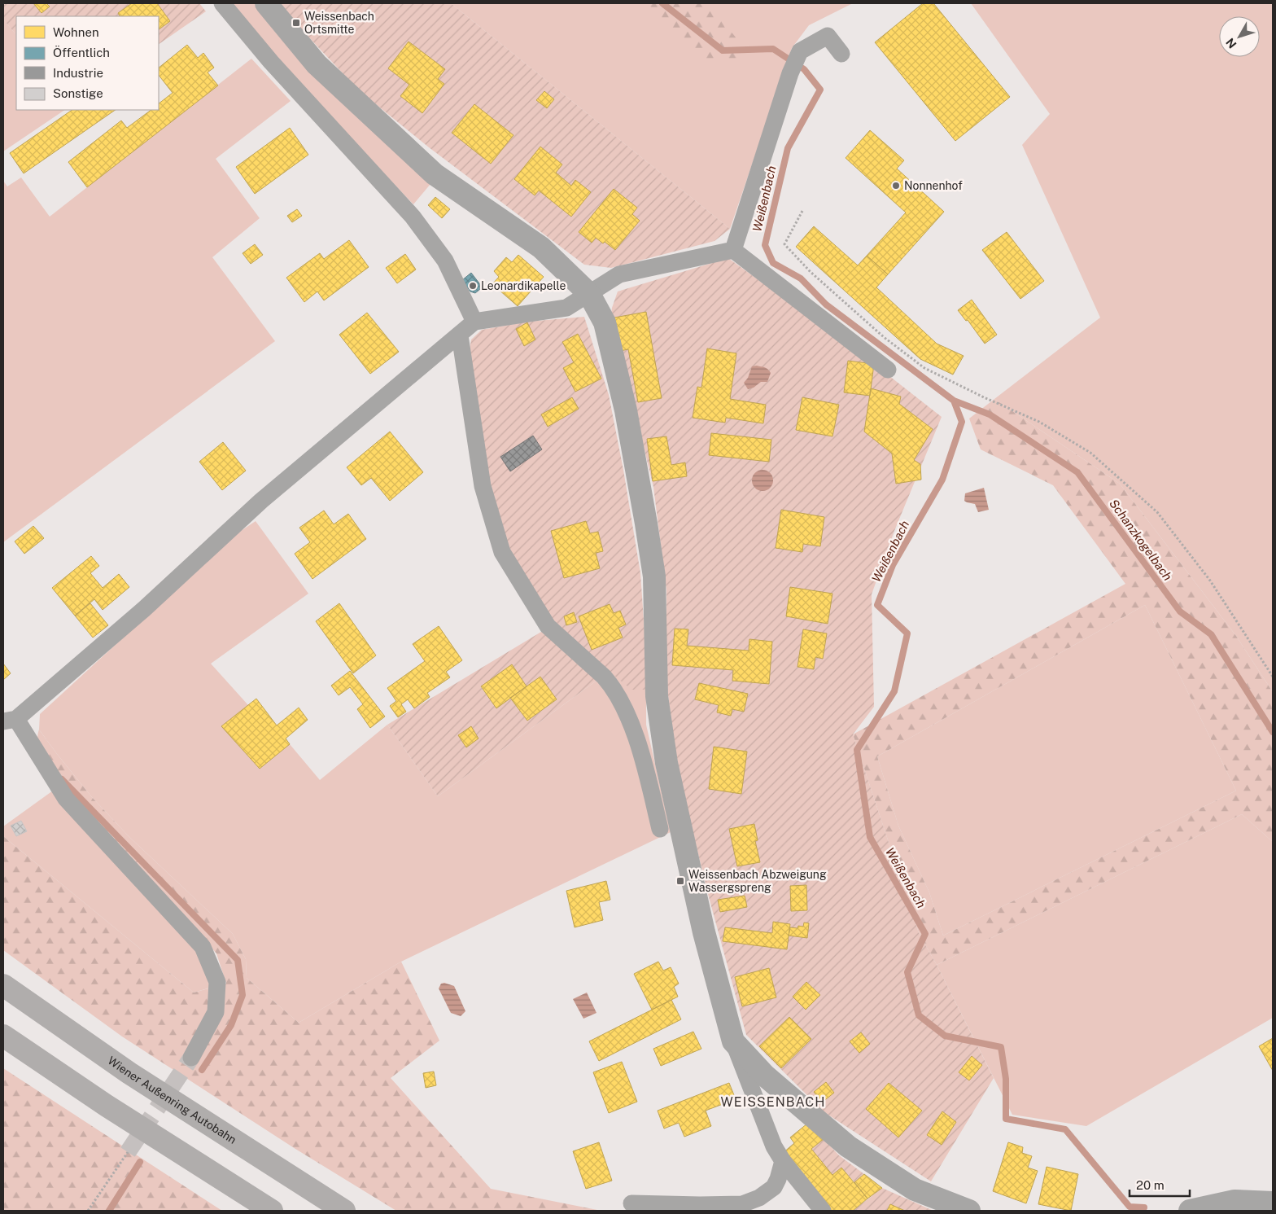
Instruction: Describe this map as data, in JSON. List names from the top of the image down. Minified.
{"streets":{"highway":["Wiener Außenring Autobahn"]},"districts":["WEISSENBACH"],"water":["Weißenbach","Schanzkogelbach"],"places":{"transit":["Weissenbach Ortsmitte","Weissenbach Abzweigung Wassergspreng"],"other":["Nonnenhof","Leonardikapelle"]},"legend":["Wohnen","Öffentlich","Industrie","Sonstige"],"scale_bar":"20 m","north":"bottom left"}
